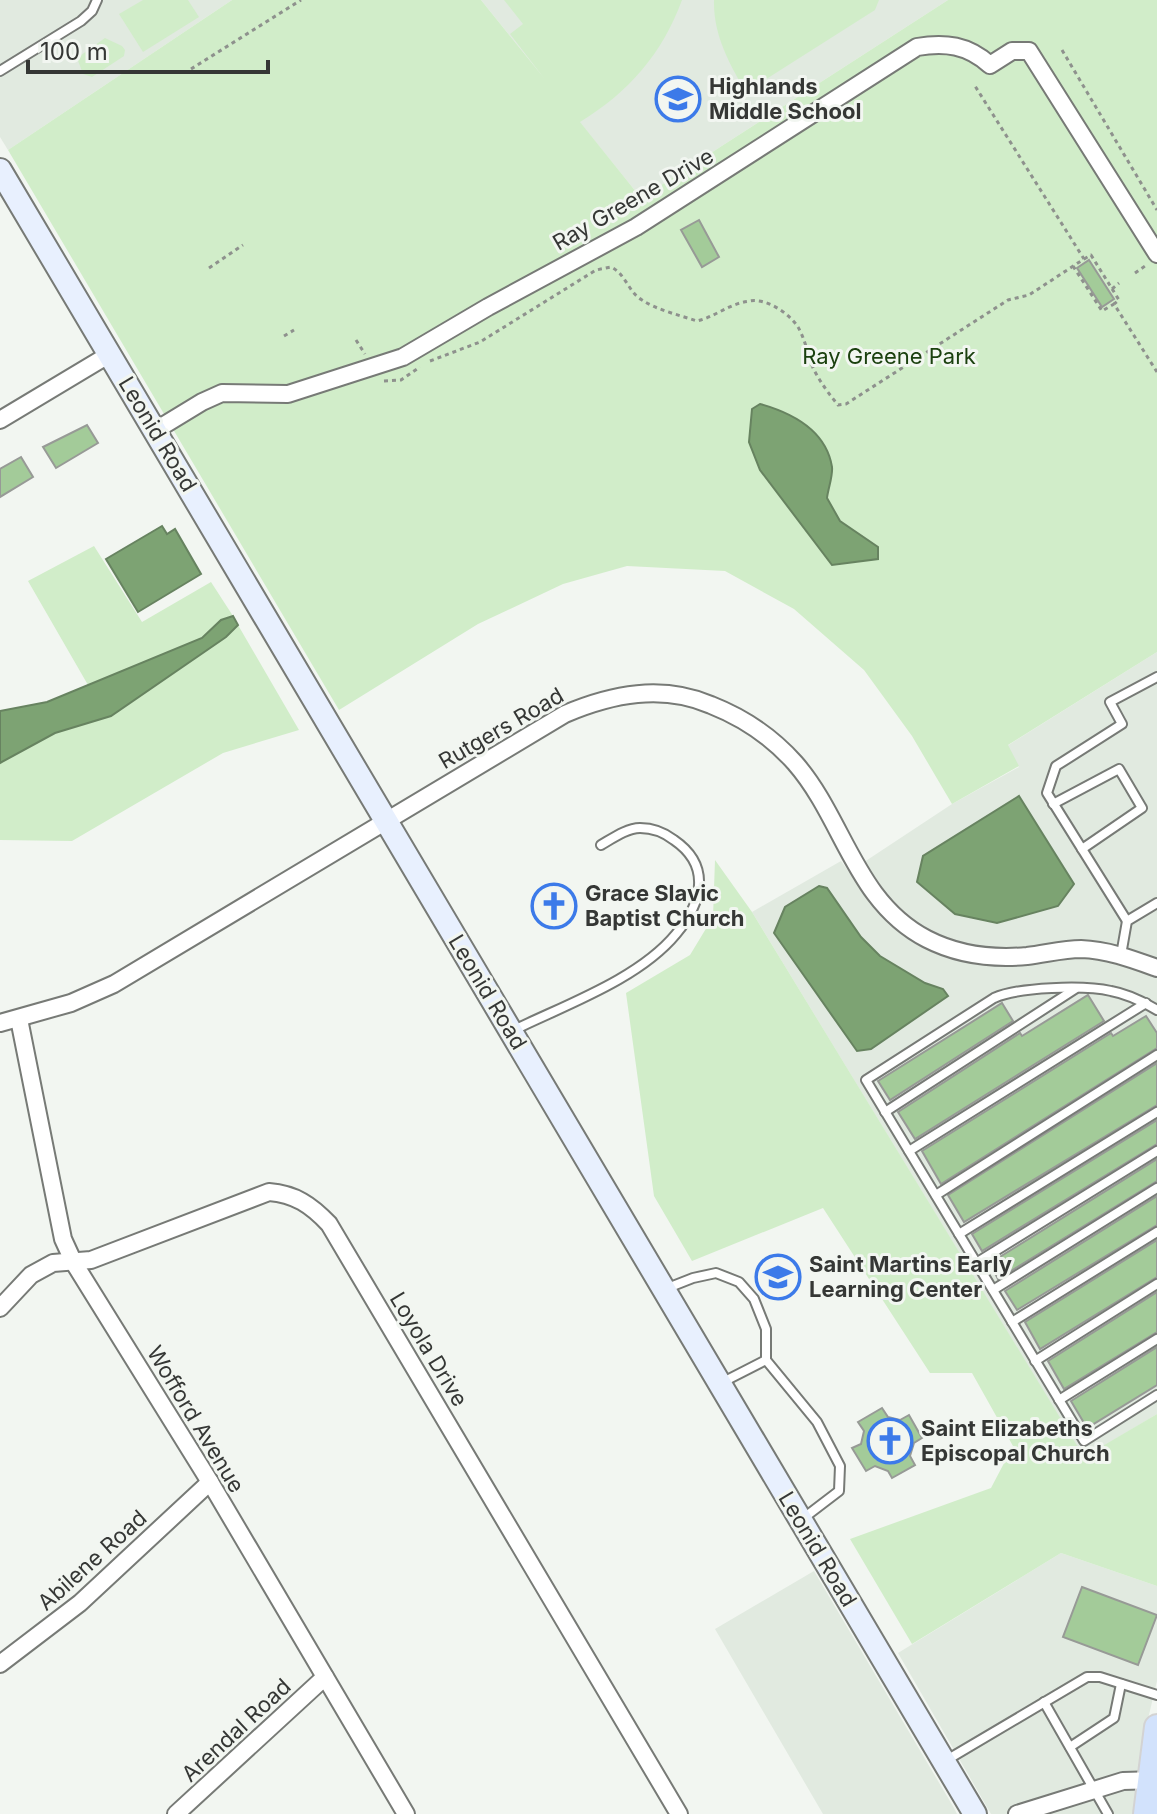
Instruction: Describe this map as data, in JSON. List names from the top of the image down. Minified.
{"streets":{"street":["Ray Greene Drive","Leonid Road","Rutgers Road","Loyola Drive","Wofford Avenue","Abilene Road","Arendal Road"]},"crossings":[["Ray Greene Drive","Leonid Road"],["Leonid Road","Rutgers Road"],["Rutgers Road","Wofford Avenue"],["Loyola Drive","Wofford Avenue"],["Wofford Avenue","Abilene Road"],["Wofford Avenue","Arendal Road"]],"parks":["Ray Greene Park"],"places":{"school or university":["Highlands Middle School","Saint Martins Early Learning Center"],"church":["Grace Slavic Baptist Church","Saint Elizabeths Episcopal Church"]},"scale_bar":"100 m"}
